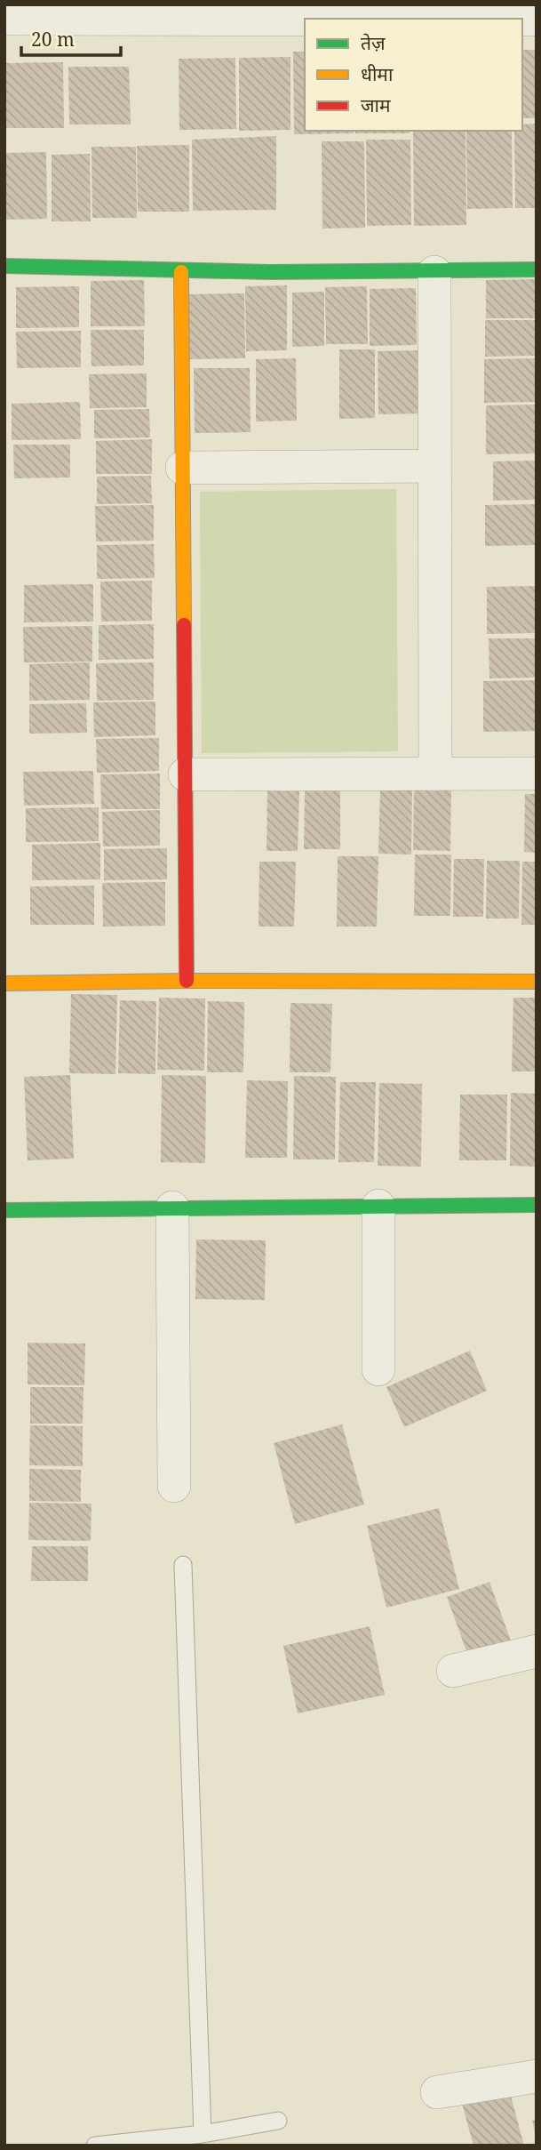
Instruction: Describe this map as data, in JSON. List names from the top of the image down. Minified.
{"legend":["तेज़","धीमा","जाम"],"scale_bar":"20 m"}
